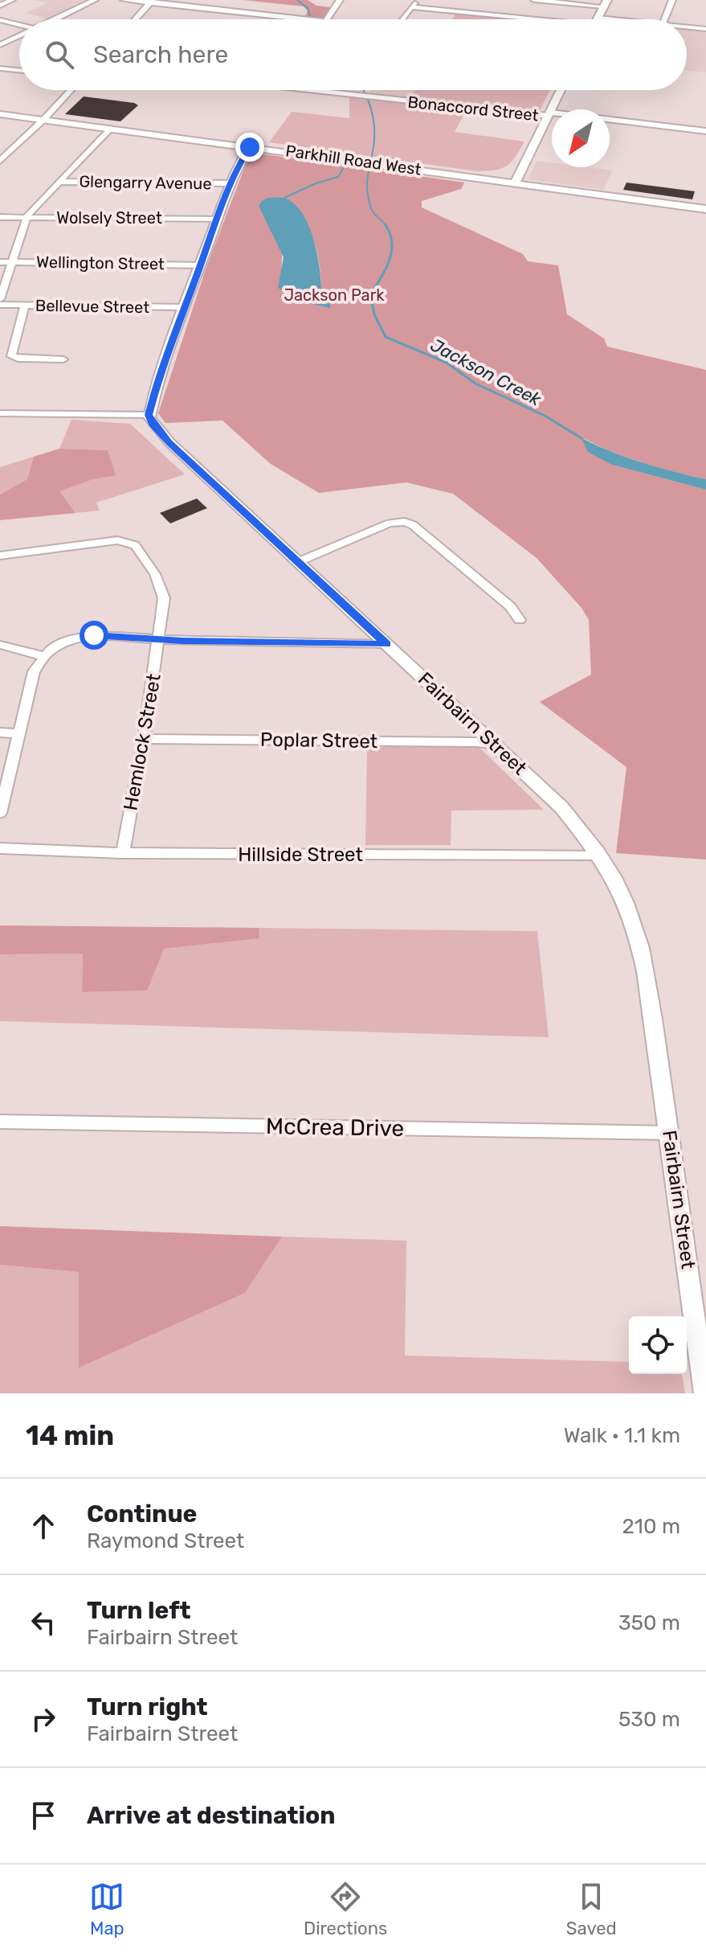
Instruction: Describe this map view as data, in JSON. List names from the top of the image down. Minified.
{"streets":{"main road":["Parkhill Road West","Fairbairn Street"],"street":["Bonaccord Street","Glengarry Avenue","Wolsely Street","Wellington Street","Bellevue Street","Poplar Street","Hemlock Street","Hillside Street","McCrea Drive"]},"crossings":[["Fairbairn Street","Poplar Street"],["Fairbairn Street","Hillside Street"],["Fairbairn Street","McCrea Drive"],["Poplar Street","Hemlock Street"],["Hemlock Street","Hillside Street"]],"water":["Jackson Creek"],"parks":["Jackson Park"],"north":"bottom left","page":{"search":"Search here","heading":["14 min","Walk · 1.1 km"],"list":[["Continue","Raymond Street","210 m"],["Turn left","Fairbairn Street","350 m"],["Turn right","Fairbairn Street","530 m"],"Arrive at destination"],"nav":["Map","Directions","Saved"]}}
